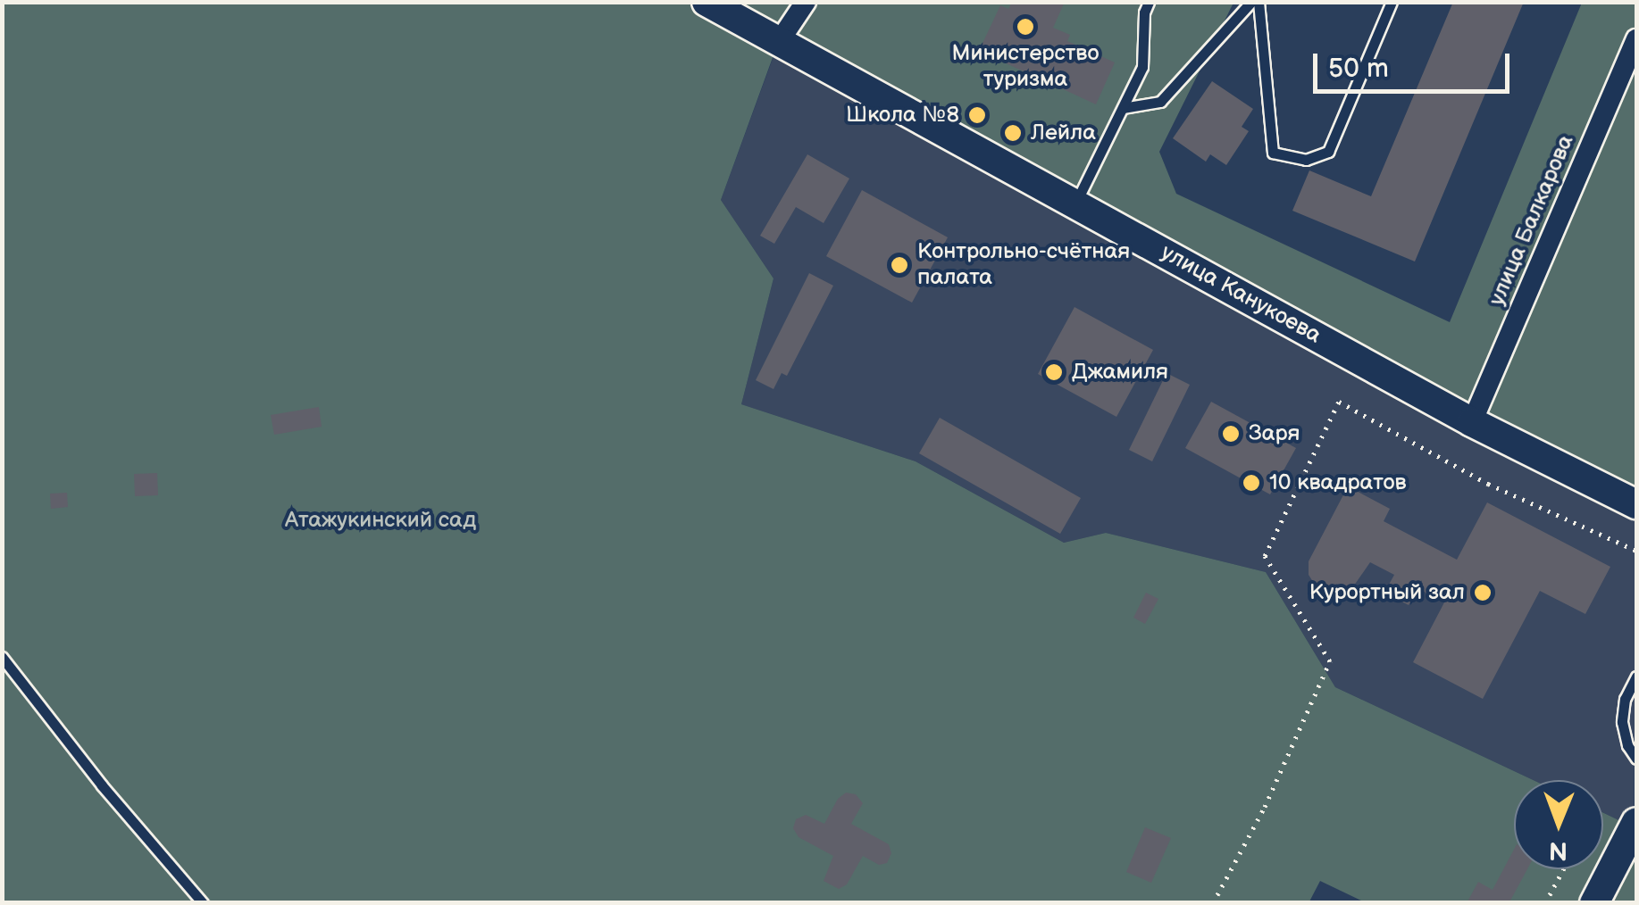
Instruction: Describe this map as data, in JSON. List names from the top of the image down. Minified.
{"streets":{"street":["улица Балкарова","улица Канукоева"]},"crossings":[["улица Балкарова","улица Канукоева"]],"parks":["Атажукинский сад"],"places":["Министерство туризма","Школа №8","Лейла","Контрольно-счётная палата","Джамиля","Заря","10 квадратов","Курортный зал"],"scale_bar":"50 m","north":"bottom"}
